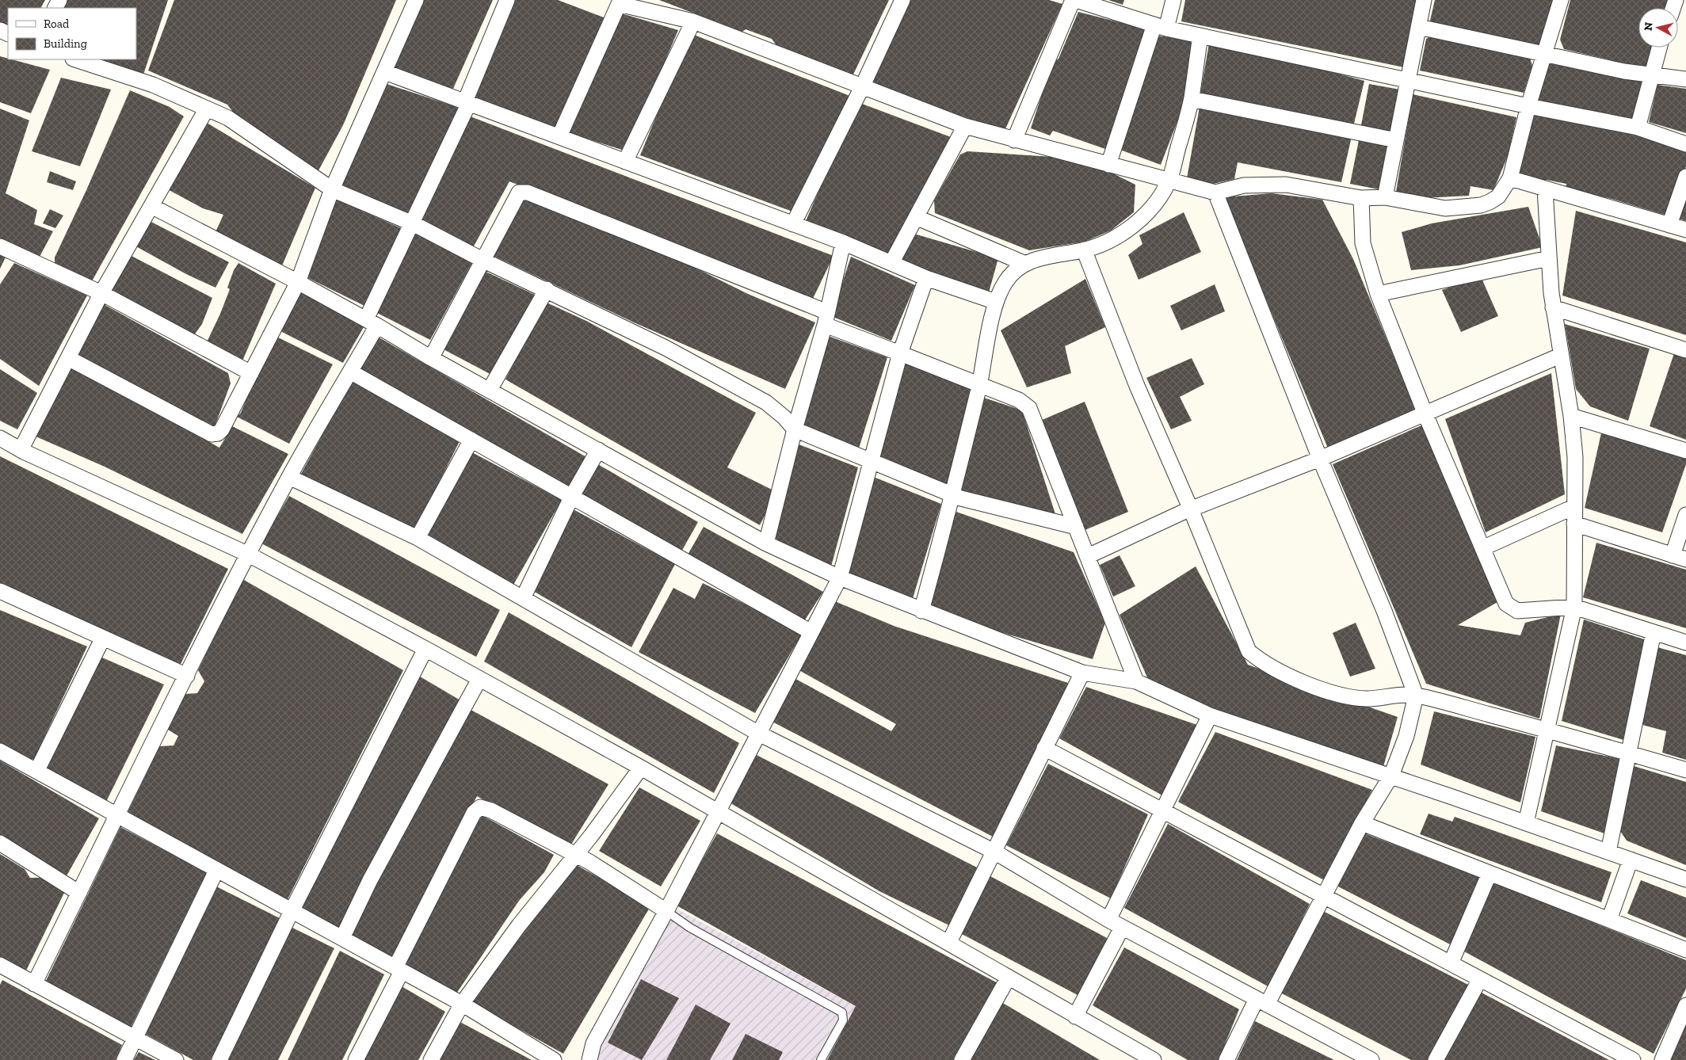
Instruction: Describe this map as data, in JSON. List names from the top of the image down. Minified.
{"legend":["Road","Building"],"north":"left"}
